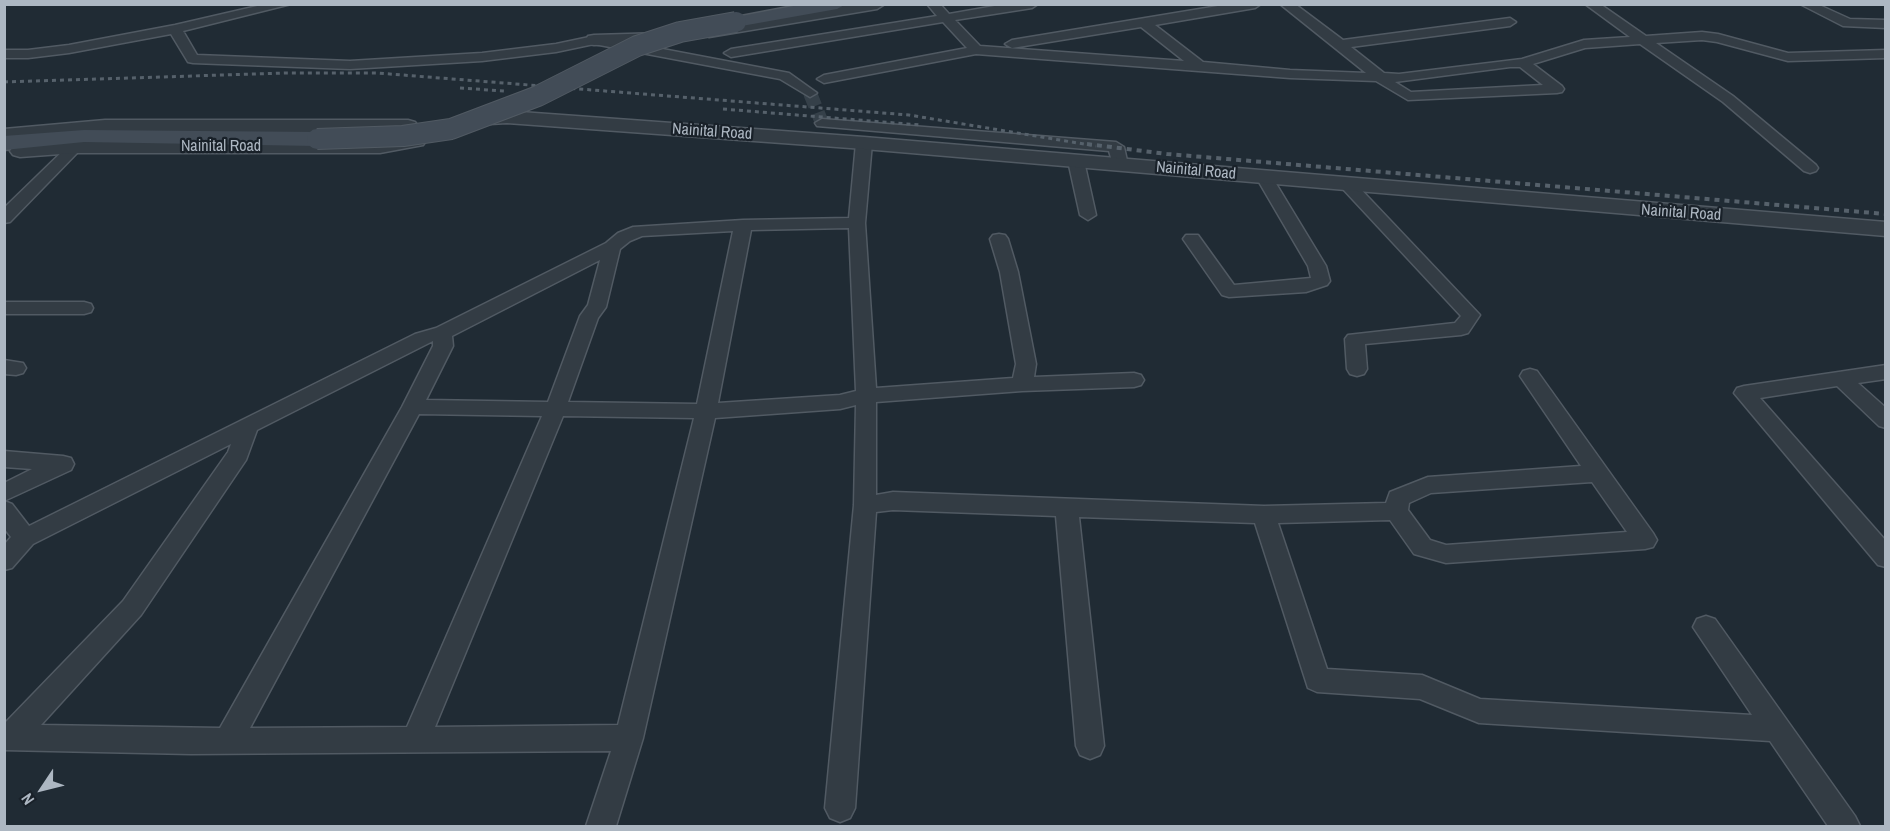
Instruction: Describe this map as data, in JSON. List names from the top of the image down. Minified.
{"streets":{"main road":["Nainital Road"]},"north":"bottom left"}
